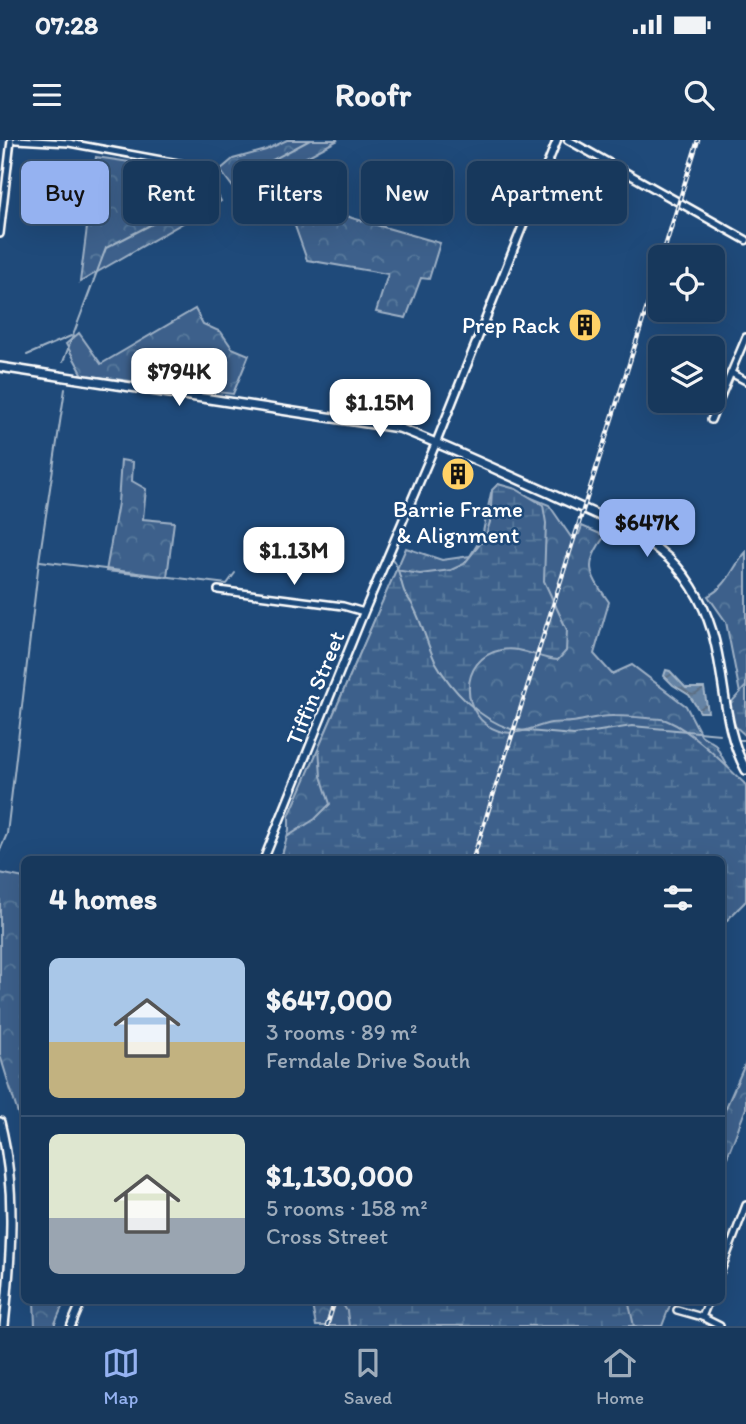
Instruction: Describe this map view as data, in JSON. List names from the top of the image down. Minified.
{"streets":{"street":["Tiffin Street"]},"places":{"building":["Prep Rack","Barrie Frame & Alignment"]},"page":{"status":"07:28","header":"Roofr","chip":["Buy","Rent","Filters","New","Apartment"],"price":["$794K","$1.15M","$647K","$1.13M"],"heading":"4 homes","list":[{"name":"$647,000","note":"3 rooms · 89 m² · Ferndale Drive South"},{"name":"$1,130,000","note":"5 rooms · 158 m² · Cross Street"}],"tabs":["Map","Saved","Home"]}}
